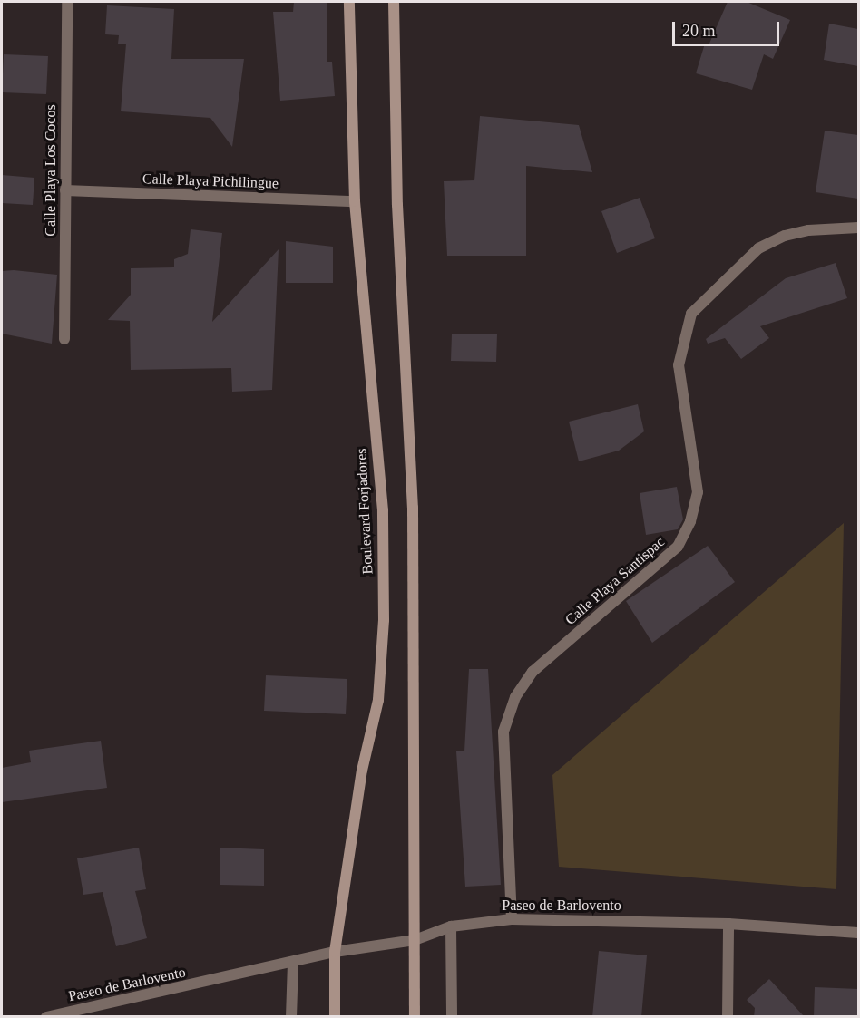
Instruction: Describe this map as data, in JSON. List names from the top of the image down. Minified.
{"streets":{"main road":["Boulevard Forjadores"],"street":["Calle Playa Los Cocos","Calle Playa Pichilingue","Calle Playa Santispac","Paseo de Barlovento"]},"crossings":[["Calle Playa Los Cocos","Calle Playa Pichilingue"],["Calle Playa Pichilingue","Boulevard Forjadores"],["Boulevard Forjadores","Paseo de Barlovento"],["Calle Playa Santispac","Paseo de Barlovento"]],"scale_bar":"20 m"}
